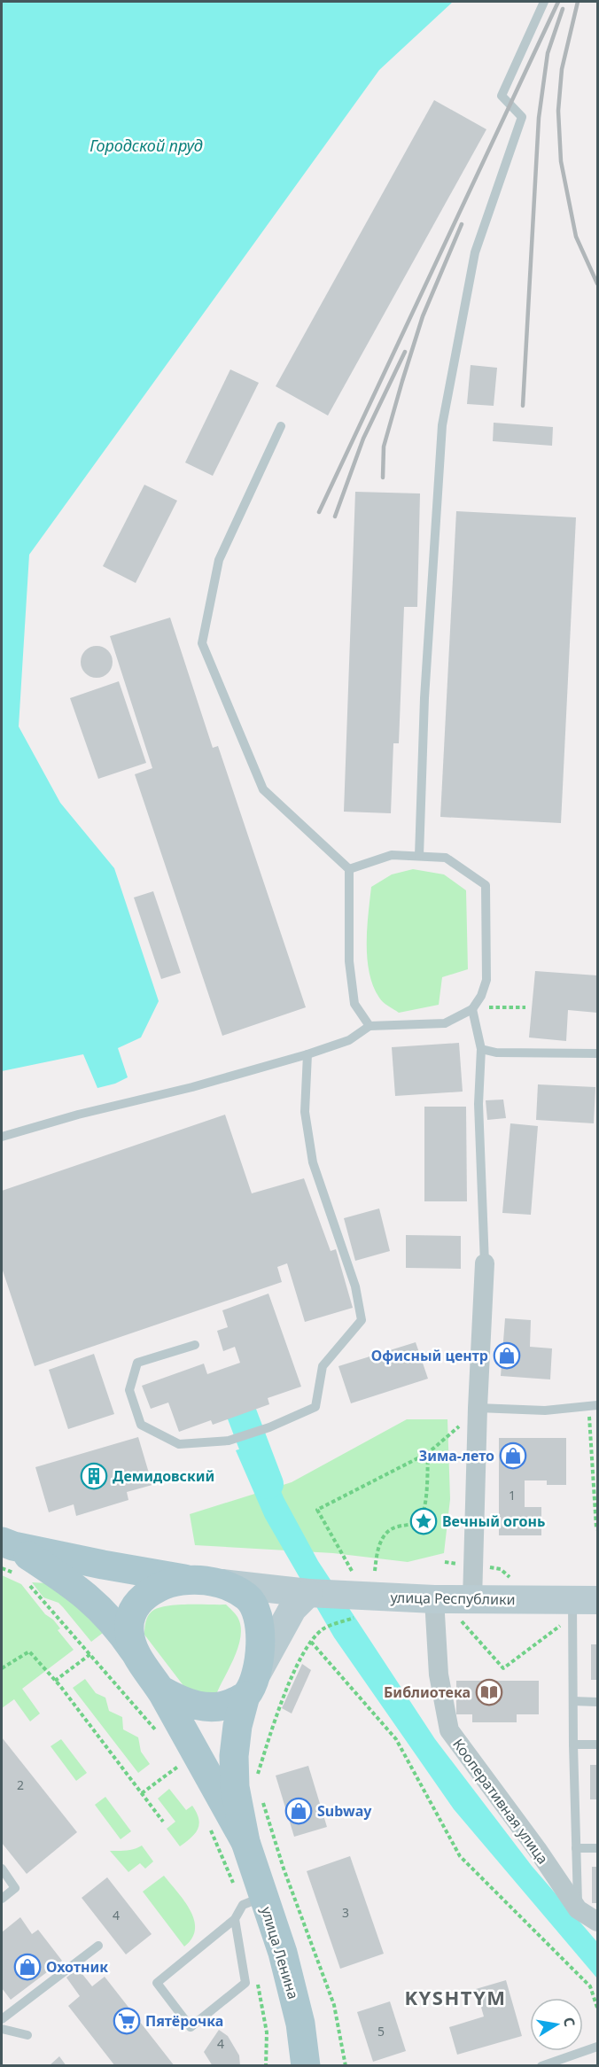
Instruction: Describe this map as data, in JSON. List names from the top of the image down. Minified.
{"streets":{"main road":["улица Республики","улица Ленина"],"street":["Кооперативная улица"]},"crossings":[["улица Республики","Кооперативная улица"]],"districts":["KYSHTYM"],"water":["Городской пруд"],"places":{"shop":["Офисный центр","Зима-лето","Subway","Охотник"],"building":["Демидовский"],"place":["Вечный огонь"],"library":["Библиотека"],"supermarket":["Пятёрочка"]},"house_numbers":["1","2","3","4","5","4"],"north":"right"}
